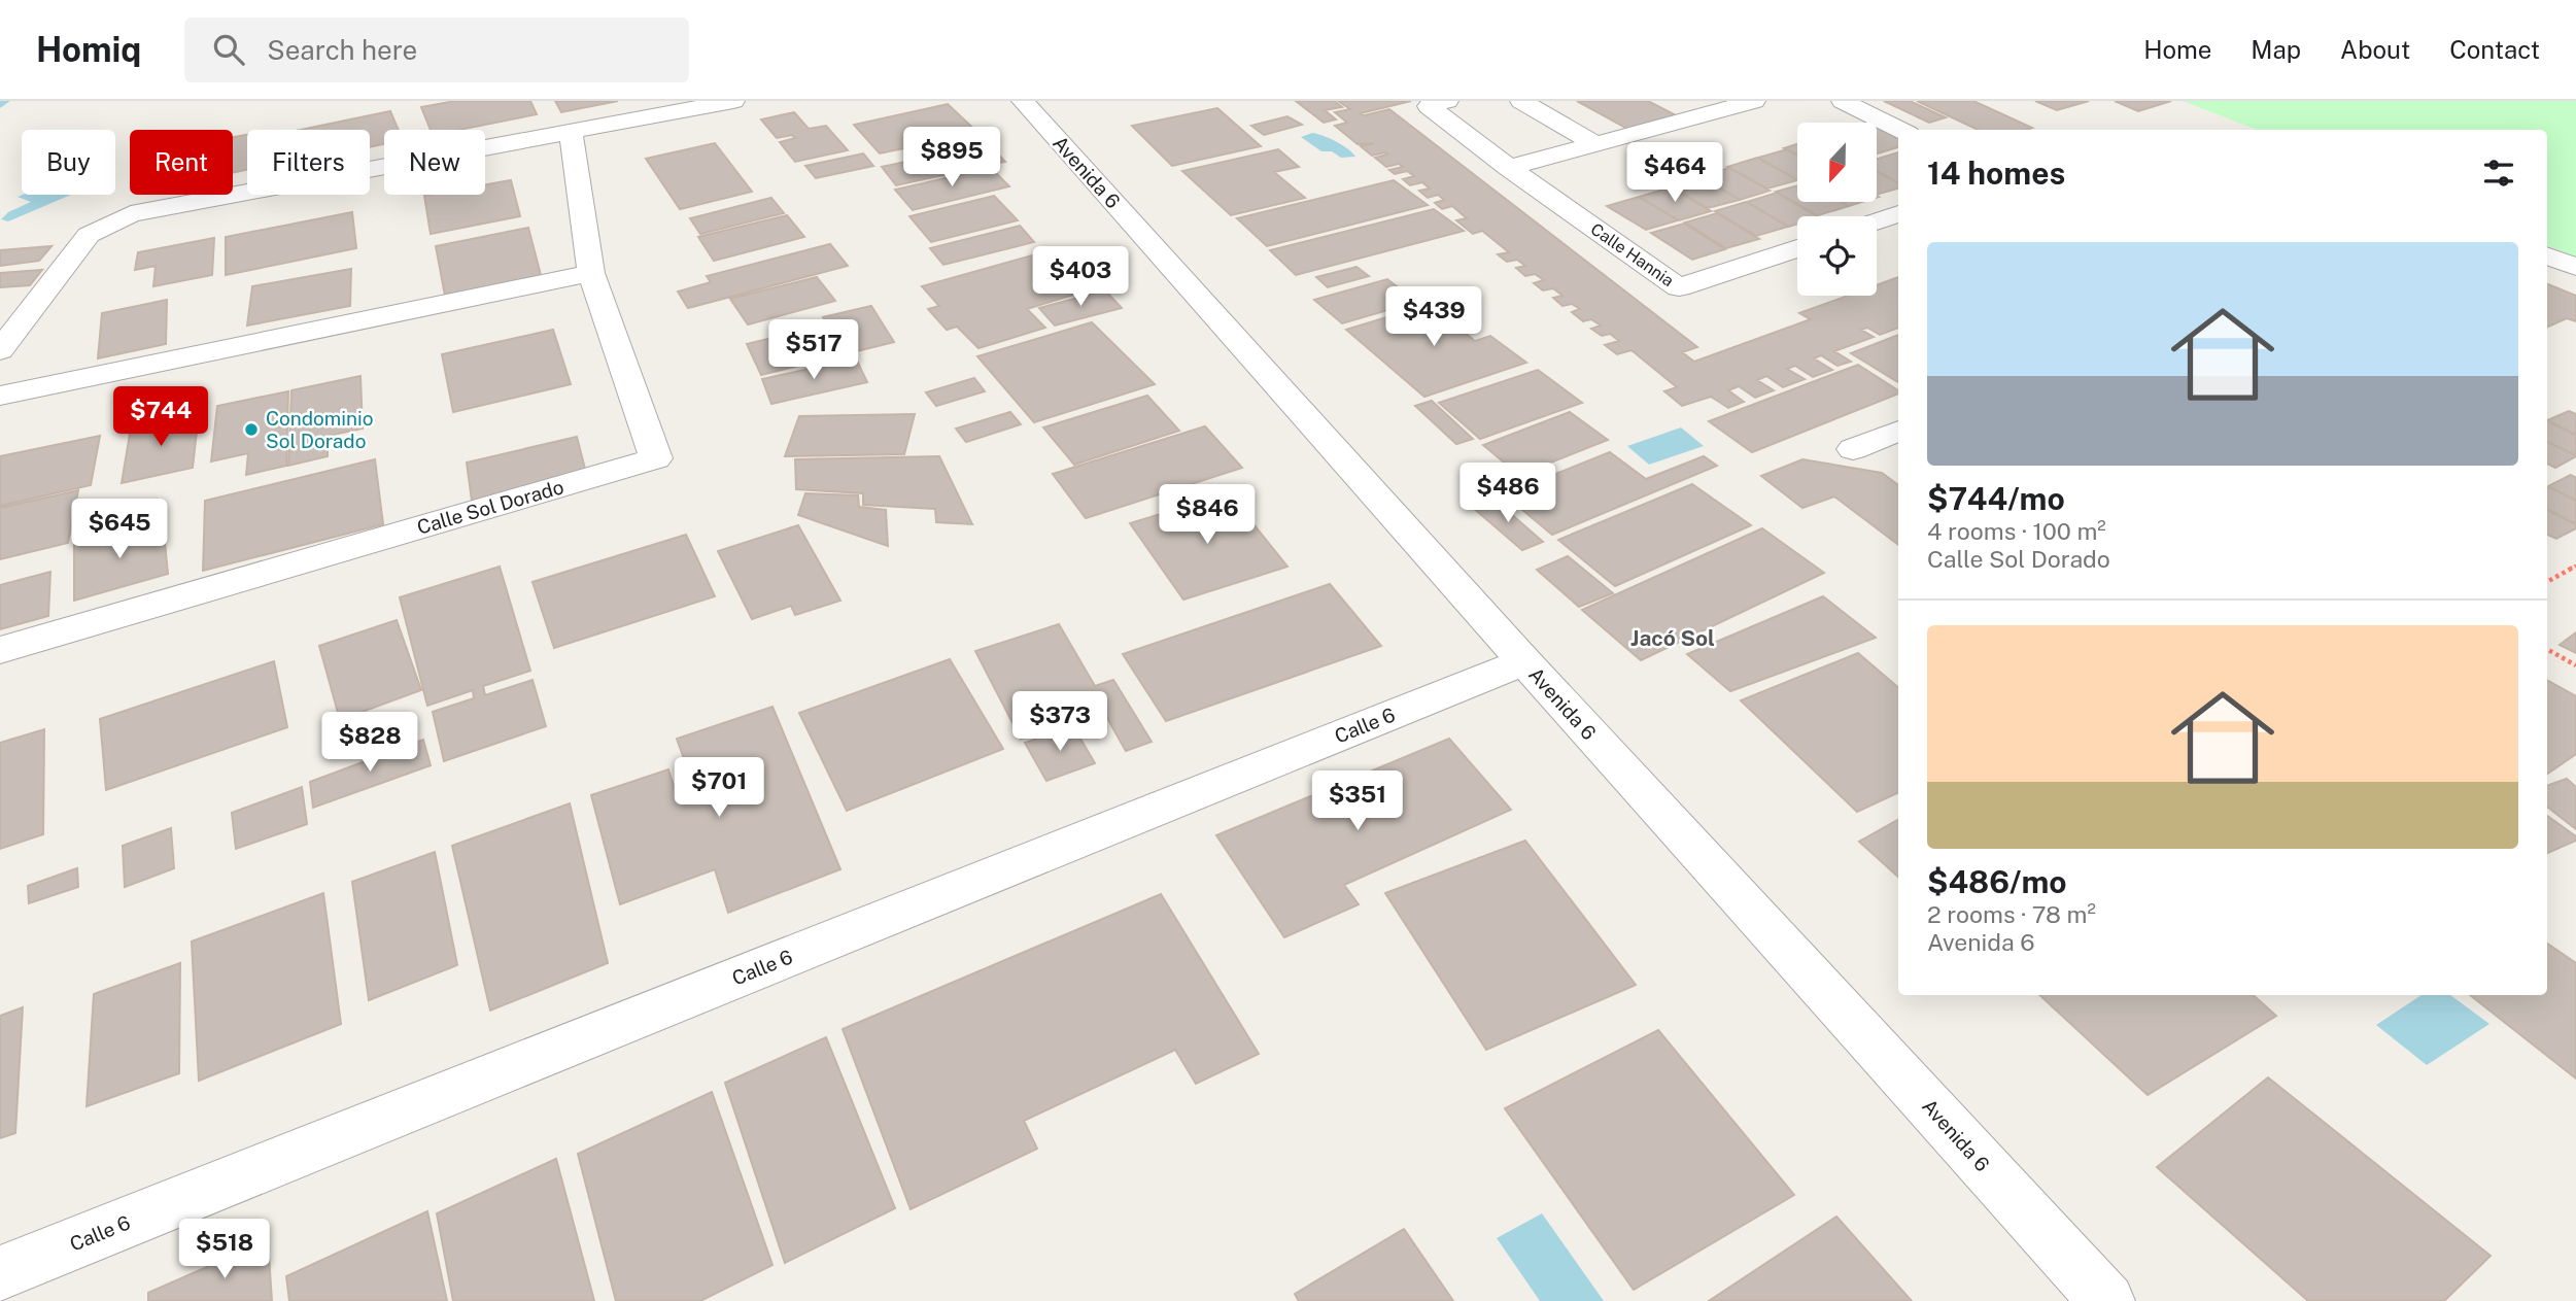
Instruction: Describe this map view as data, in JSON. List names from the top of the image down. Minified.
{"streets":{"street":["Avenida 6","Calle Hannia","Calle Sol Dorado","Calle 6"]},"crossings":[["Avenida 6","Calle 6"]],"districts":["Jacó Sol"],"places":["Condominio Sol Dorado"],"north":"bottom","page":{"header":"Homiq","search":"Search here","nav":["Home","Map","About","Contact"],"price":["$895","$464","$403","$439","$517","$744","$486","$846","$645","$373","$828","$701","$351","$518"],"chip":["Buy","Rent","Filters","New"],"heading":"14 homes","list":[{"name":"$744/mo","note":"4 rooms · 100 m² · Calle Sol Dorado"},{"name":"$486/mo","note":"2 rooms · 78 m² · Avenida 6"}]}}
